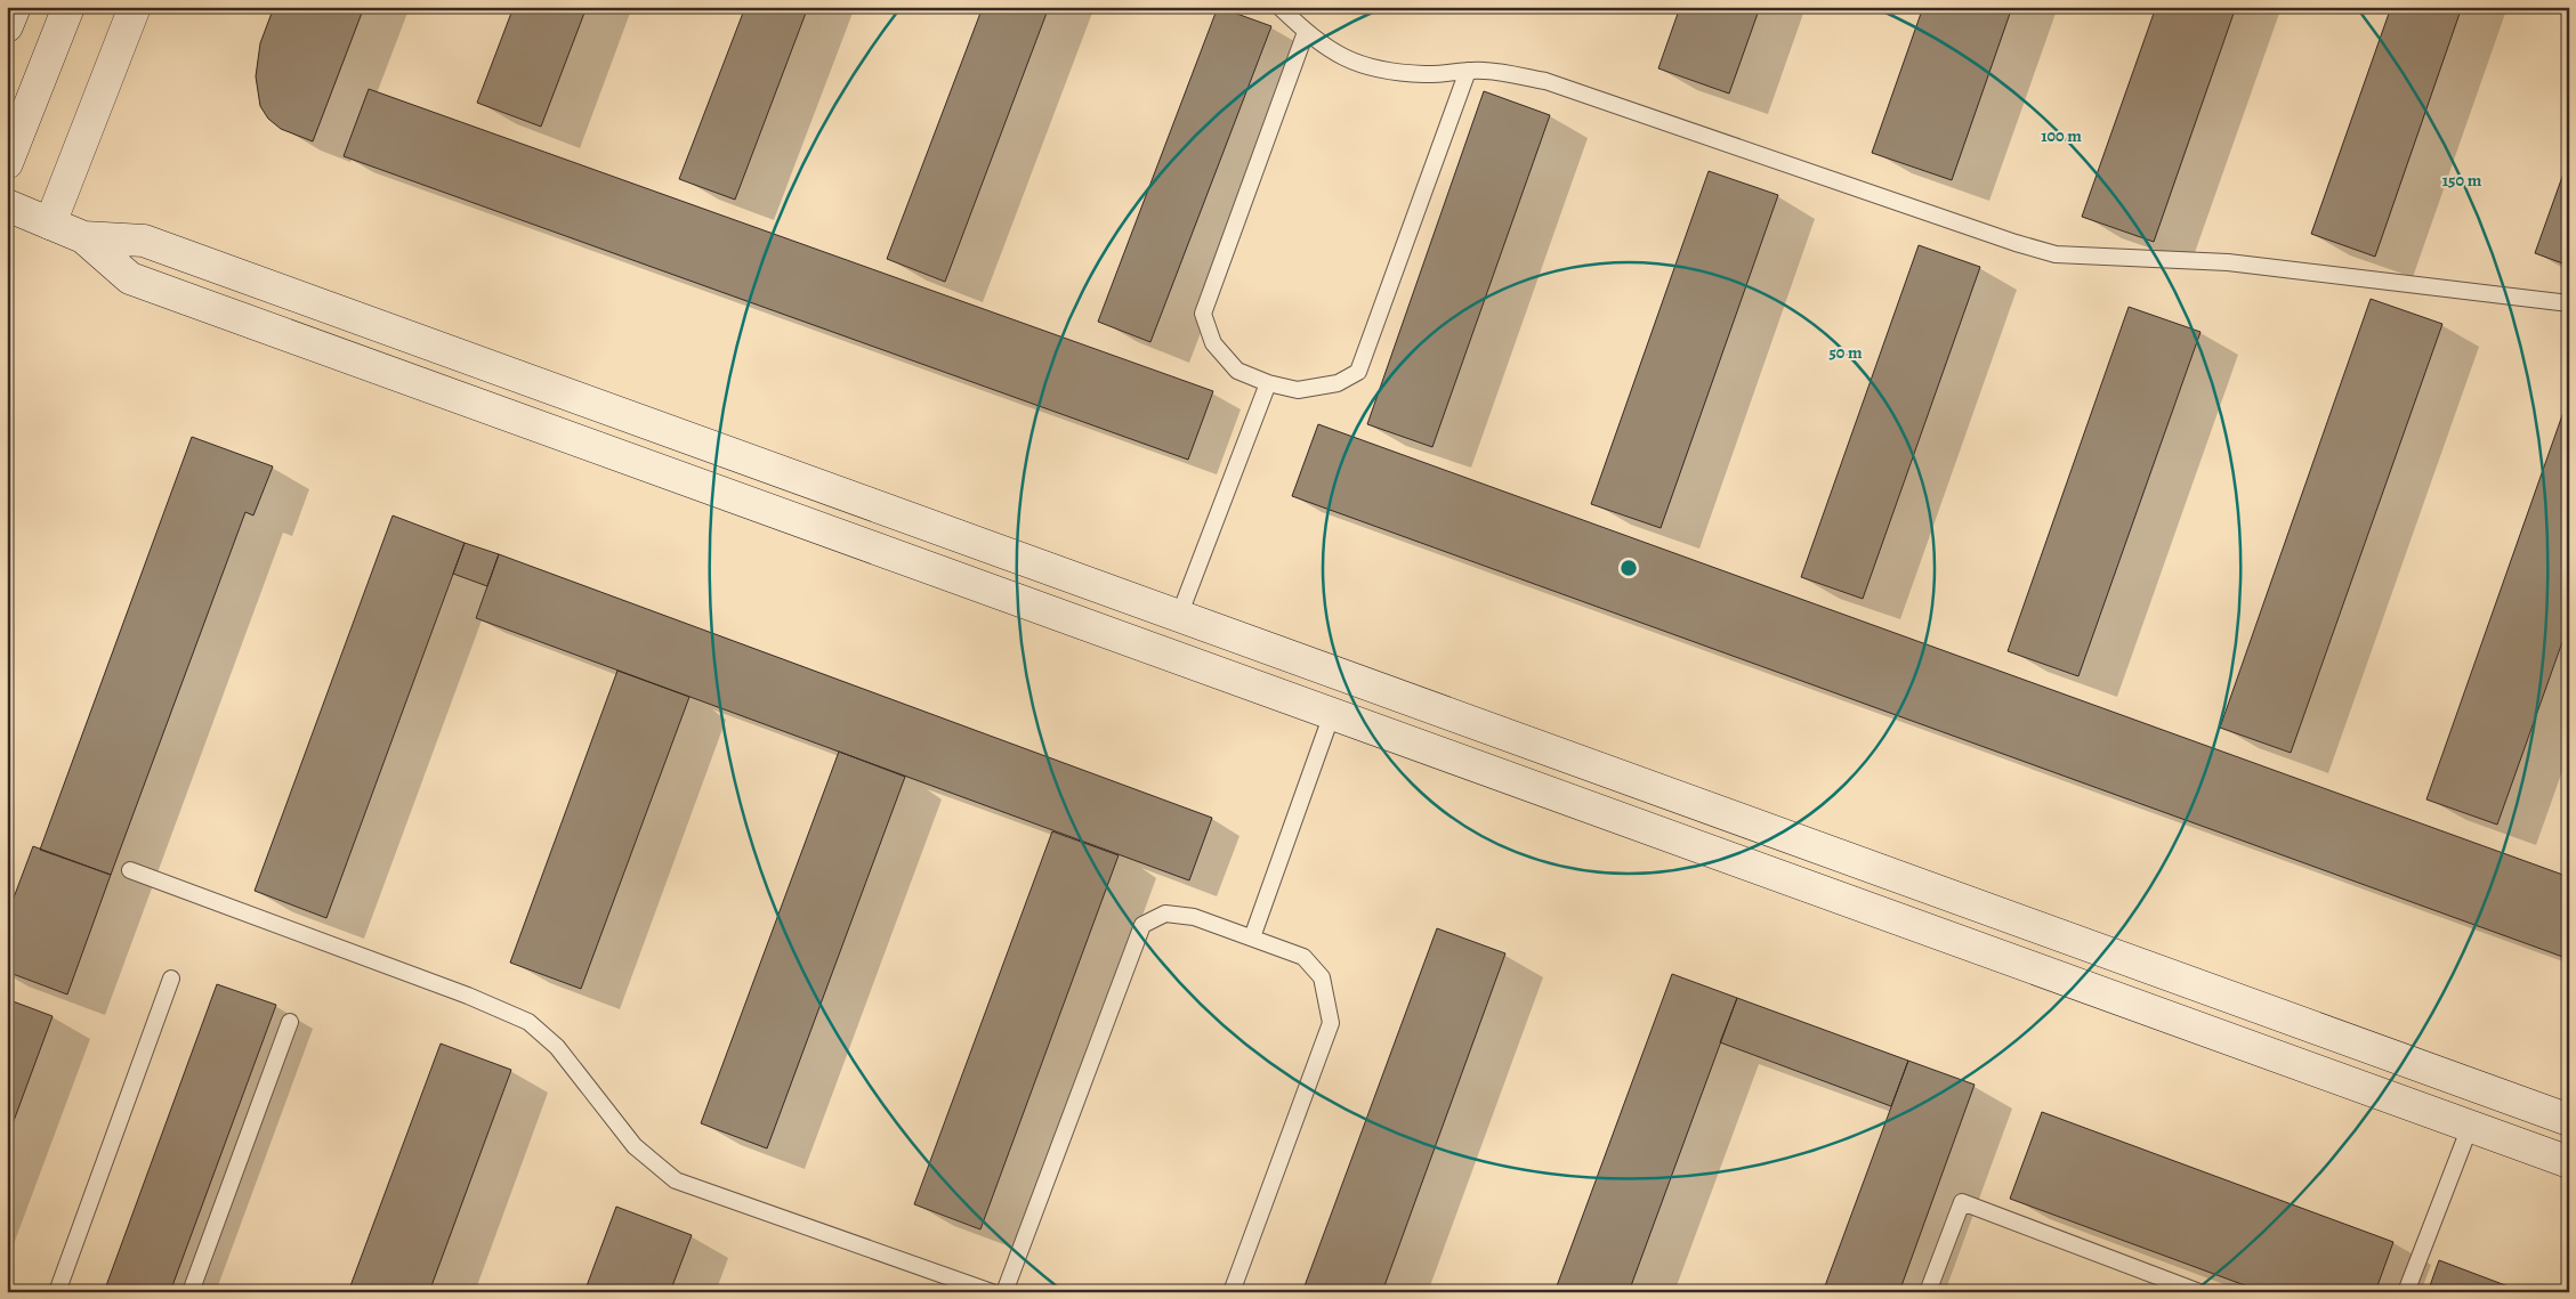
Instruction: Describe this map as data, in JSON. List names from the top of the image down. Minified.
{"rings":["100 m","150 m","50 m"]}
